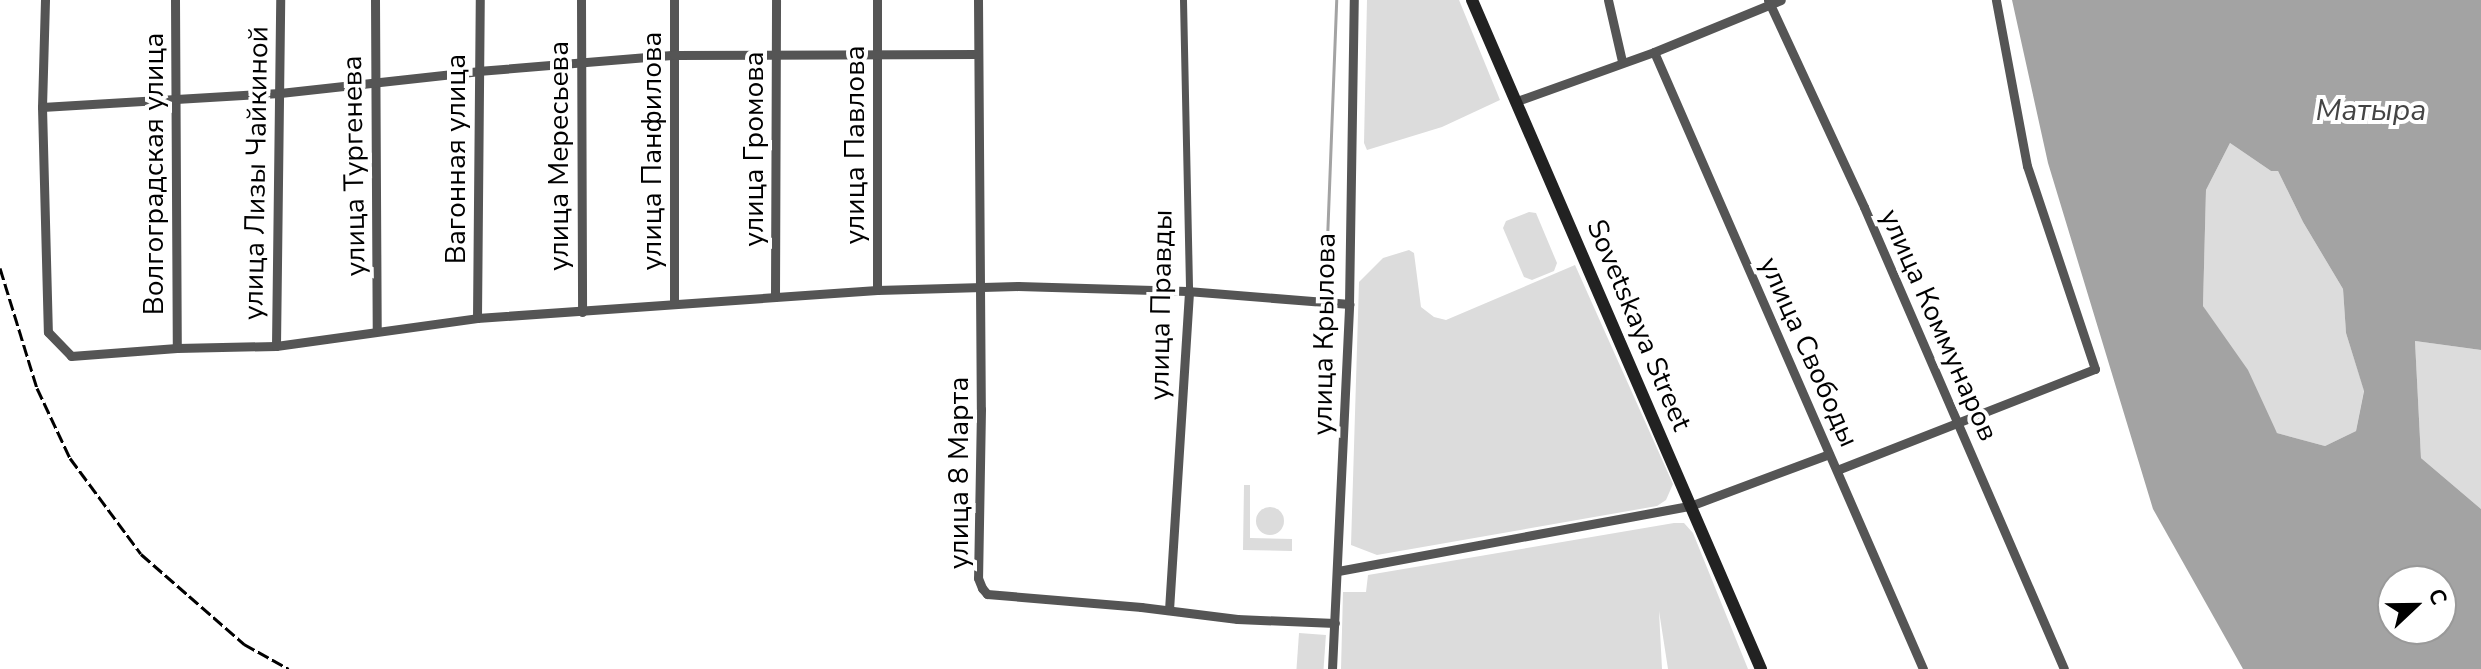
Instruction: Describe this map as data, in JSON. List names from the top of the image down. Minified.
{"streets":{"main road":["Sovetskaya Street"],"street":["улица Павлова","улица Громова","улица Панфилова","улица Мересьева","Вагонная улица","улица Тургенева","улица Лизы Чайкиной","Волгоградская улица","улица Правды","улица Коммунаров","улица Крылова","улица Свободы","улица 8 Марта"]},"crossings":[["улица Правды","улица 8 Марта"],["улица Крылова","улица 8 Марта"]],"water":["Матыра"],"north":"right"}
